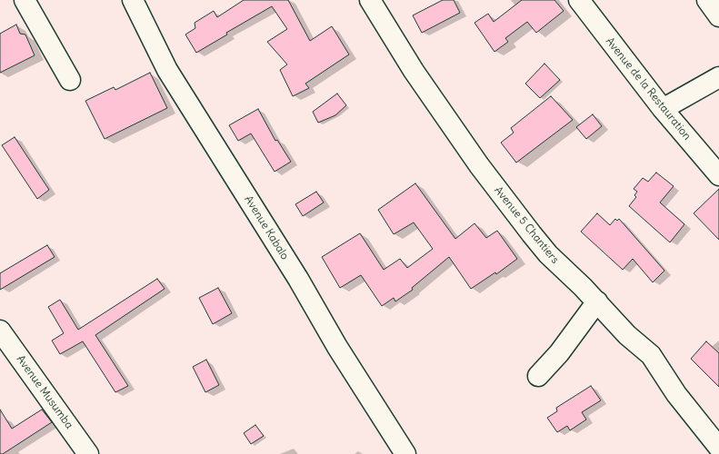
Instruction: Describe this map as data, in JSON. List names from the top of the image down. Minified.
{"streets":{"street":["Avenue de la Restauration","Avenue 5 Chantiers","Avenue Kabalo","Avenue Musumba"]}}
